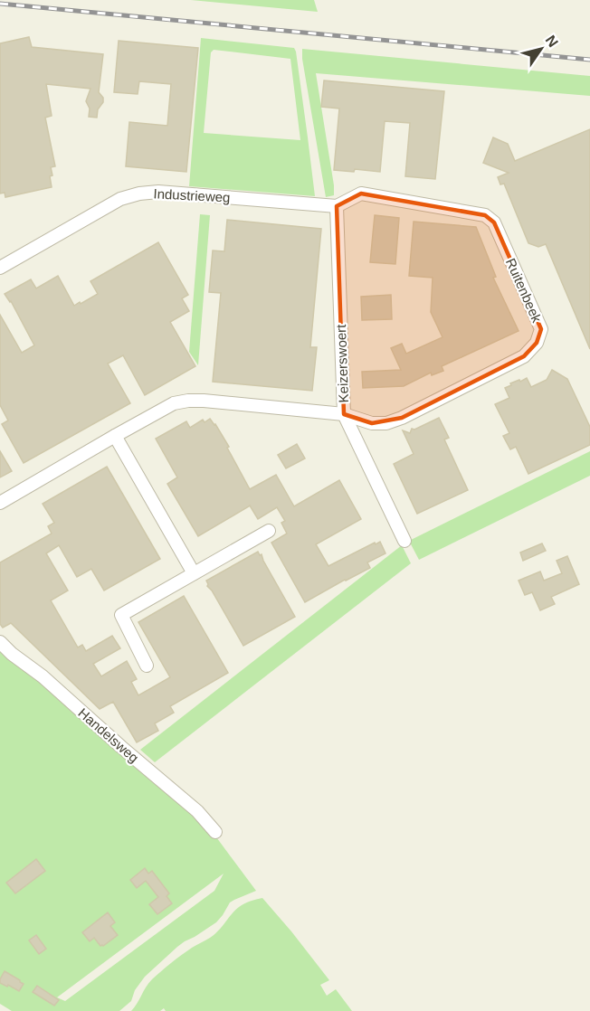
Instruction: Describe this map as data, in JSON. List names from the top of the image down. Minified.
{"streets":{"street":["Industrieweg","Ruitenbeek","Keizerswoert","Handelsweg"]},"crossings":[["Industrieweg","Ruitenbeek"],["Industrieweg","Keizerswoert"],["Ruitenbeek","Keizerswoert"]],"north":"top right"}
